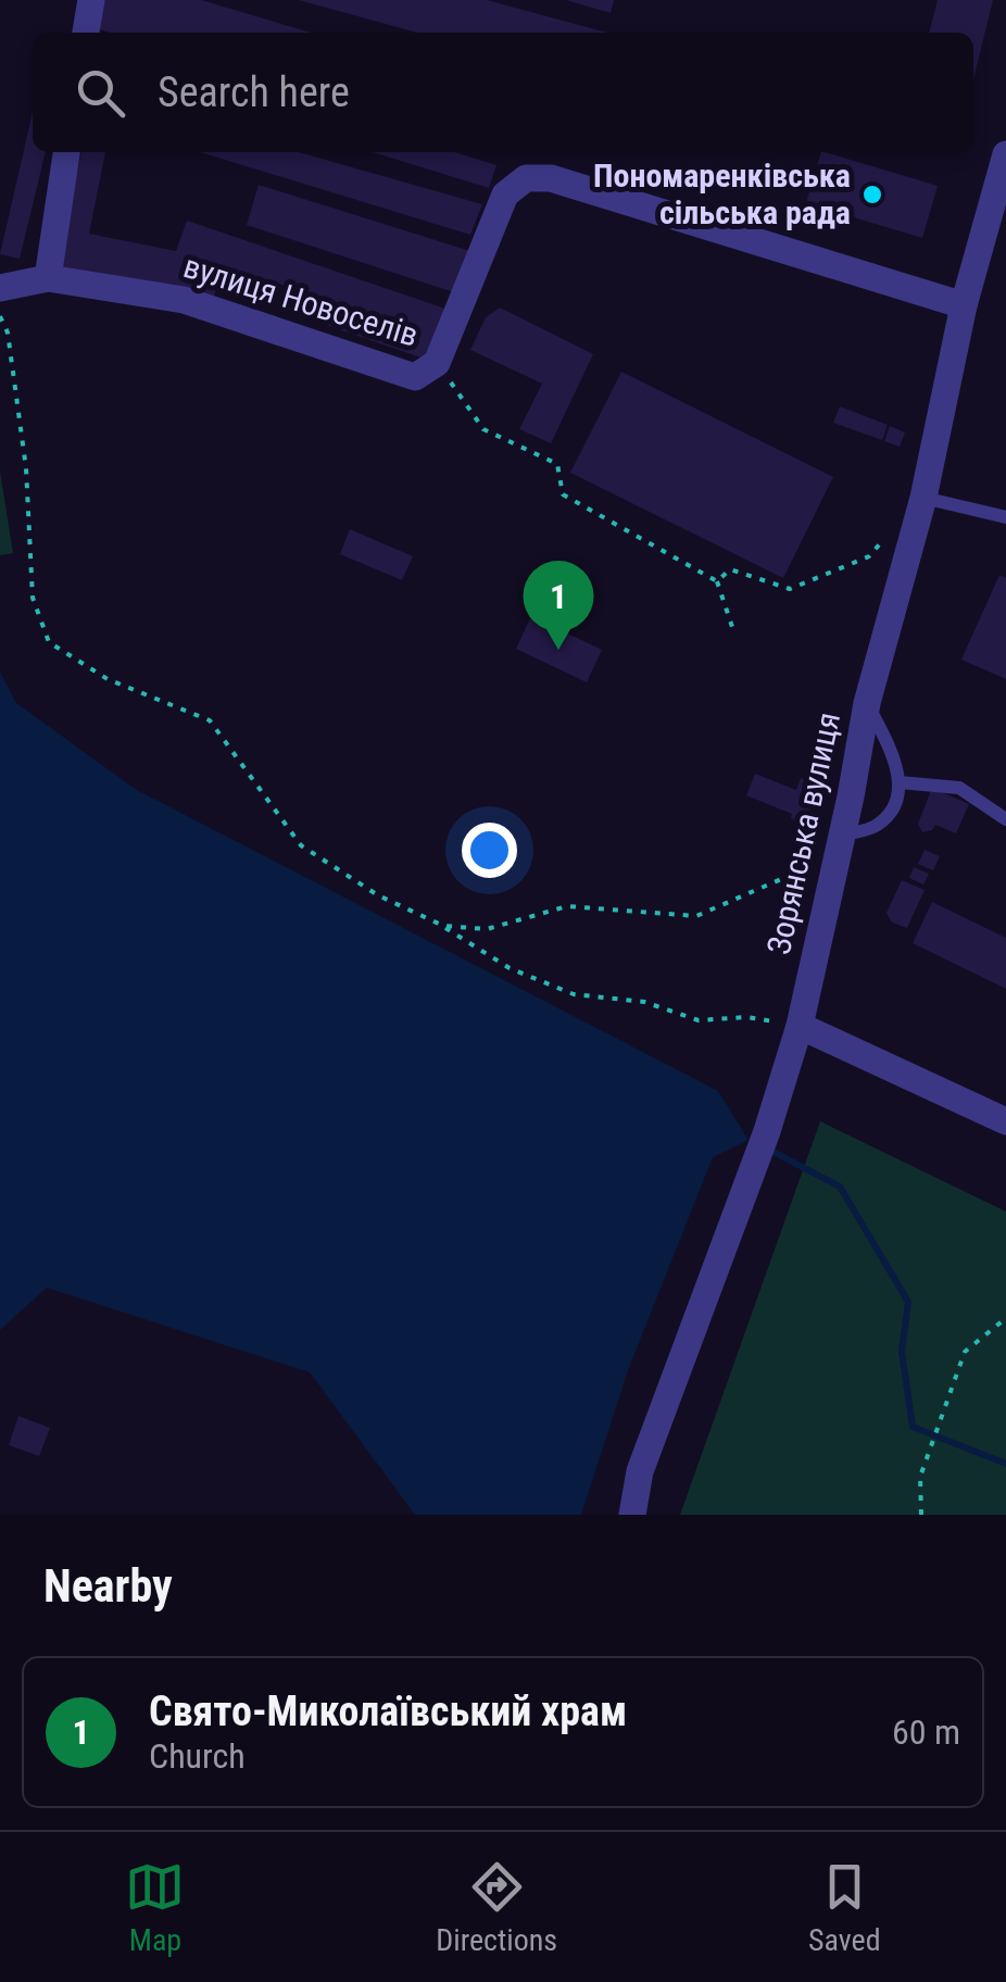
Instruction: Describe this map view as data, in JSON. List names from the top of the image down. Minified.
{"streets":{"street":["вулиця Новоселів","Зорянська вулиця"]},"crossings":[["вулиця Новоселів","Зорянська вулиця"]],"places":["Пономаренківська сільська рада"],"page":{"search":"Search here","pins":"1","heading":"Nearby","list":[{"mark":"1","name":"Свято-Миколаївський храм","note":"Church","value":"60 m"}],"nav":["Map","Directions","Saved"]}}
